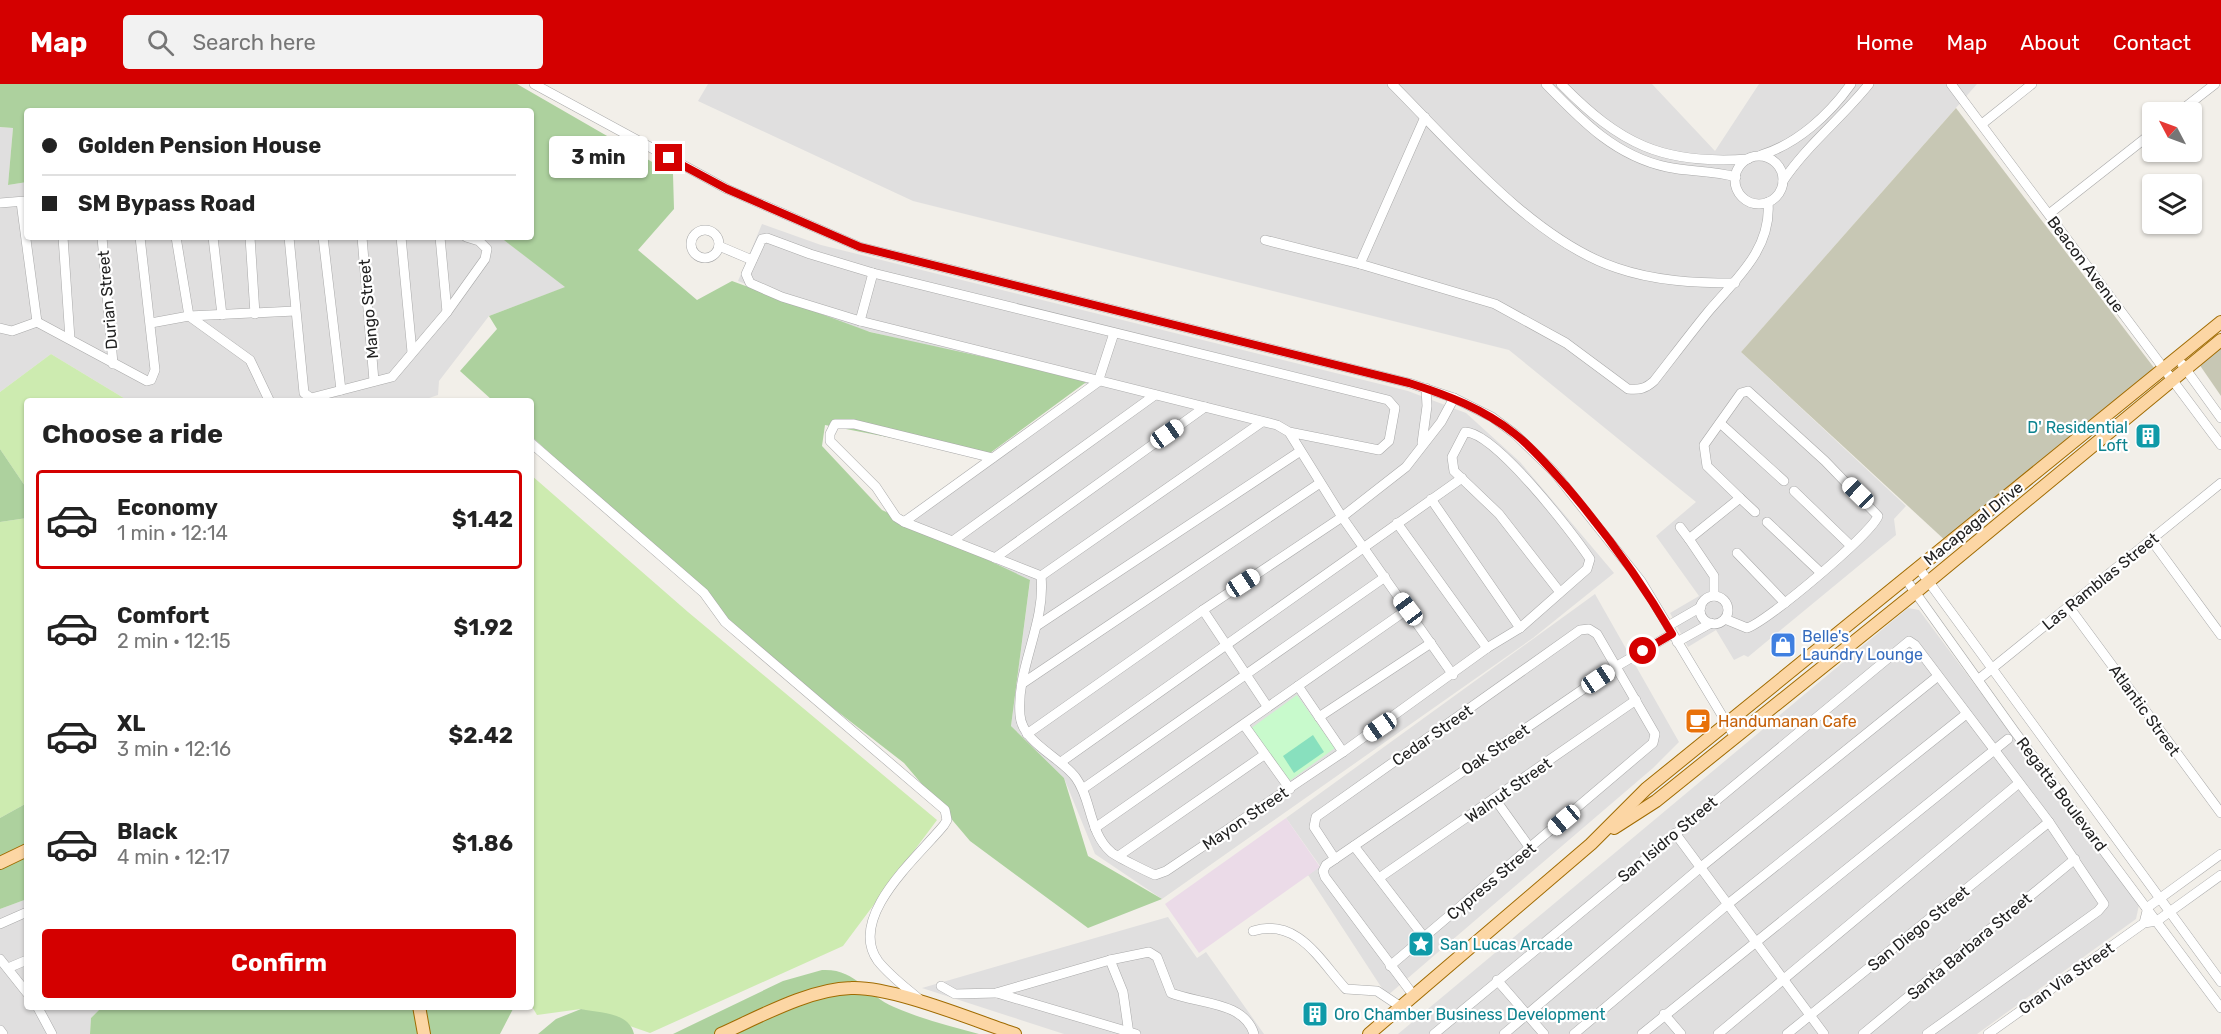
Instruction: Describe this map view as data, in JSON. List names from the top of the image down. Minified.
{"streets":{"main road":["Macapagal Drive"],"street":["Beacon Avenue","Durian Street","Mango Street","Las Ramblas Street","Atlantic Street","Cedar Street","Oak Street","Walnut Street","Regatta Boulevard","Mayon Street","San Isidro Street","Cypress Street","San Diego Street","Santa Barbara Street","Gran Via Street"]},"crossings":[["Beacon Avenue","Macapagal Drive"],["Macapagal Drive","Regatta Boulevard"],["Las Ramblas Street","Atlantic Street"],["Las Ramblas Street","Regatta Boulevard"],["Cedar Street","Oak Street"],["Cedar Street","Cypress Street"],["Oak Street","Cypress Street"],["Walnut Street","Cypress Street"],["Regatta Boulevard","Gran Via Street"]],"places":{"building":["D' Residential Loft","Oro Chamber Business Development"],"shop":["Belle's Laundry Lounge"],"cafe":["Handumanan Cafe"],"place":["San Lucas Arcade"]},"north":"top left","page":{"header":"Map","search":"Search here","nav":["Home","Map","About","Contact"],"banner":["Golden Pension House","SM Bypass Road"],"bubble":"3 min","heading":"Choose a ride","list":[{"name":"Economy","note":"1 min · 12:14","value":"$1.42"},{"name":"Comfort","note":"2 min · 12:15","value":"$1.92"},{"name":"XL","note":"3 min · 12:16","value":"$2.42"},{"name":"Black","note":"4 min · 12:17","value":"$1.86"}],"buttons":"Confirm"}}
